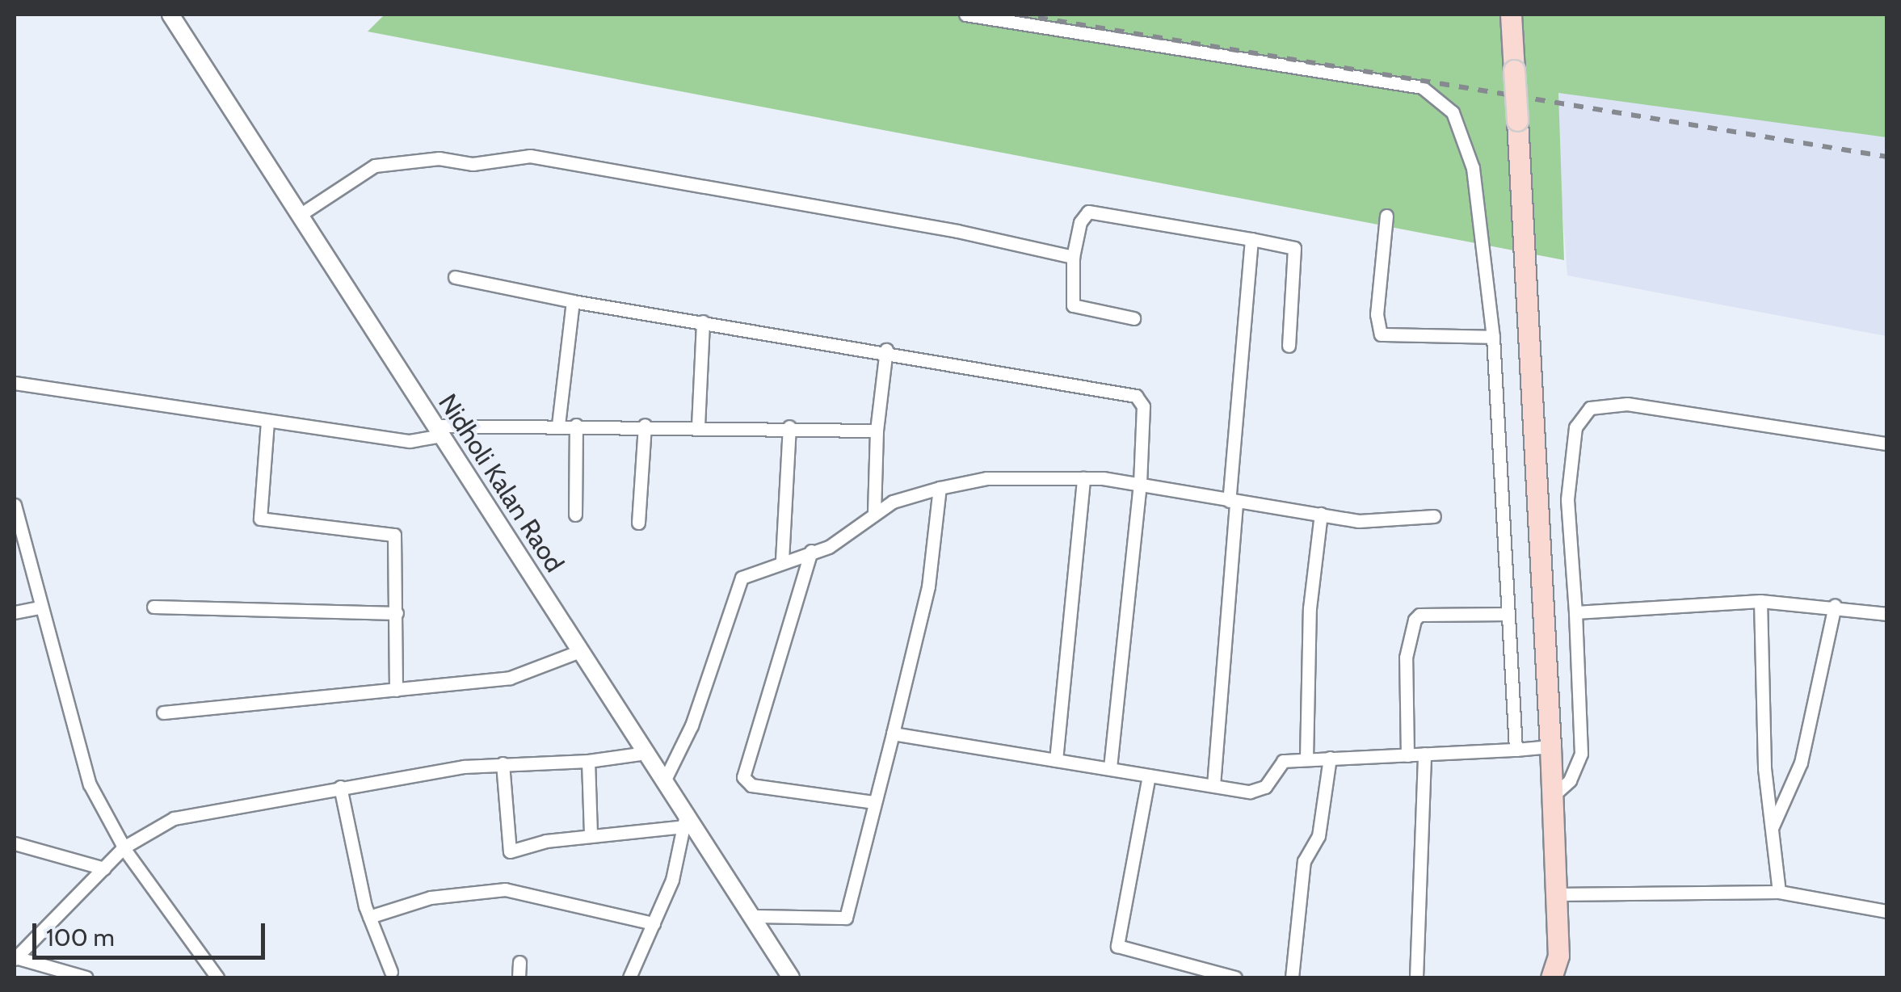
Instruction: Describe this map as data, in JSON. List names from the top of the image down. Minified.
{"streets":{"street":["Nidholi Kalan Raod"]},"scale_bar":"100 m"}
